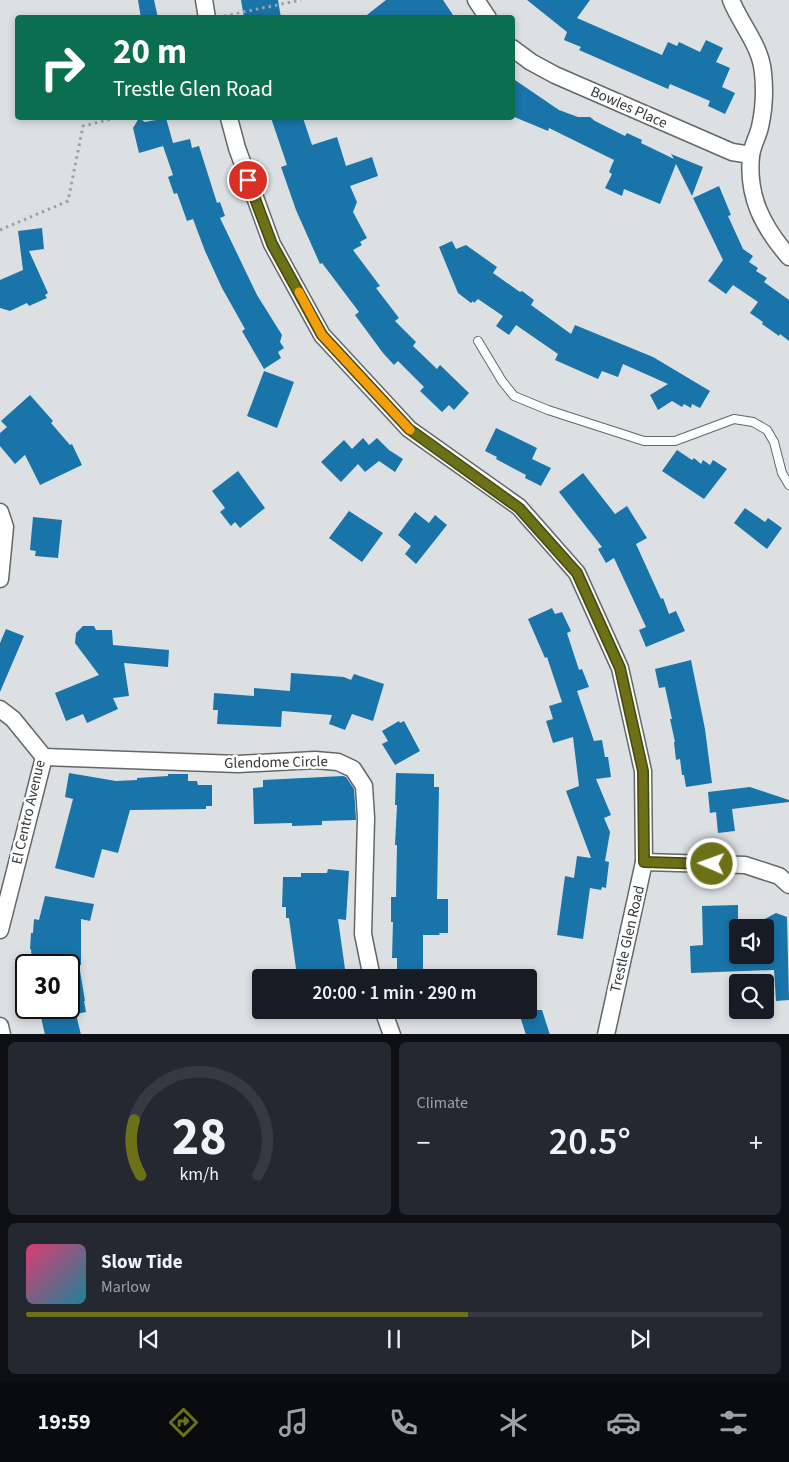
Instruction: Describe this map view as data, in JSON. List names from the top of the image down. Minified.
{"streets":{"street":["Bowles Place","Glendome Circle","El Centro Avenue","Trestle Glen Road"]},"crossings":[["Glendome Circle","El Centro Avenue"]],"page":{"turn":["20 m","Trestle Glen Road"],"limit":"30","trip":"20:00 · 1 min · 290 m","tile":"Climate","heat":["−","20.5°","+"],"song":["Slow Tide","Marlow"],"tabs":"19:59","gauge":["28","km/h"]}}
